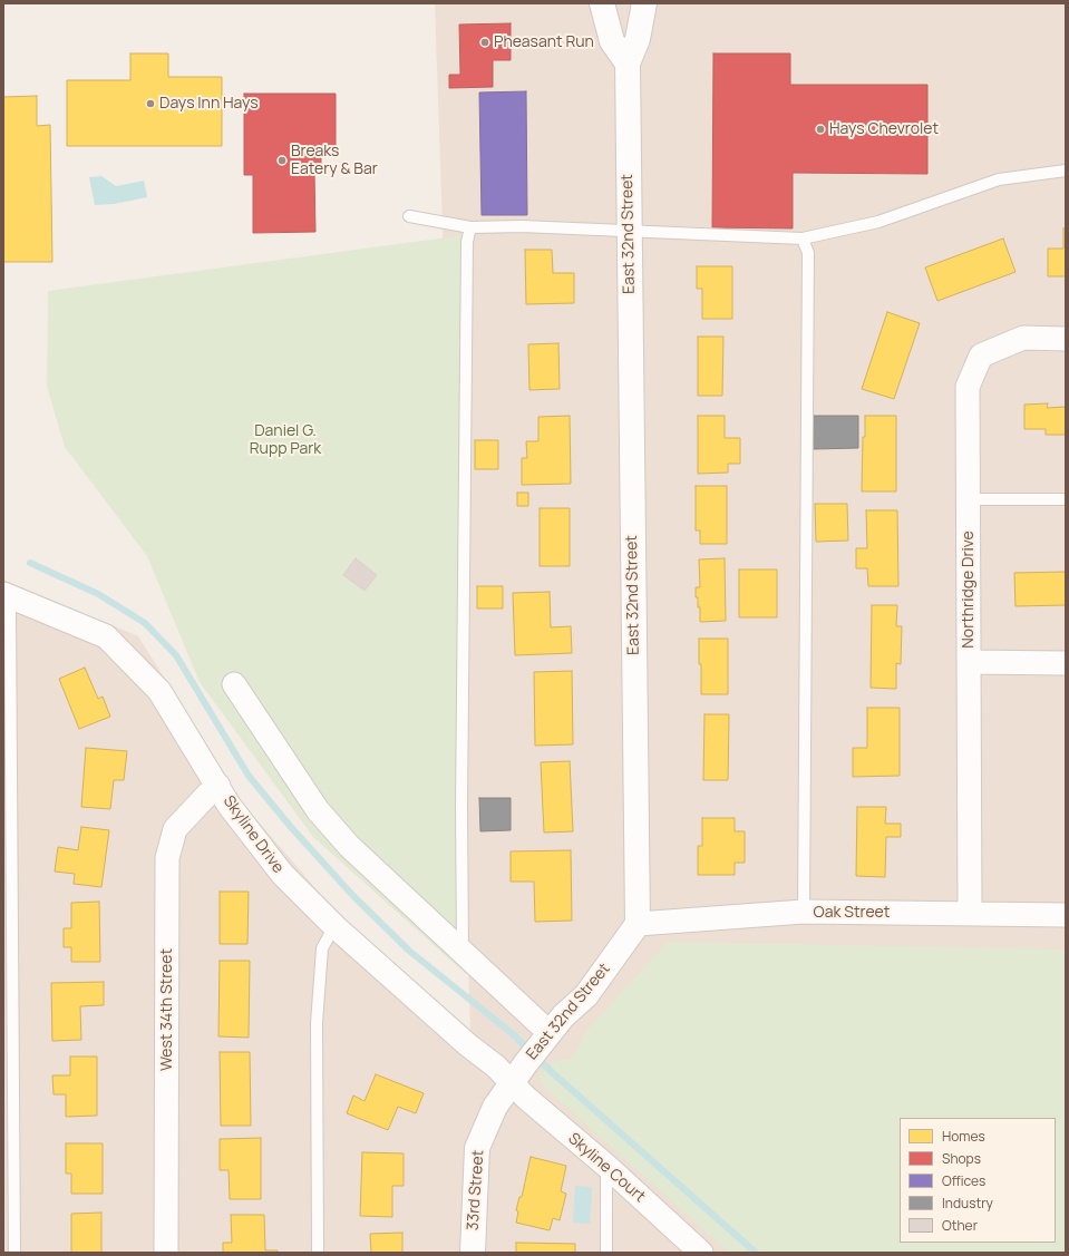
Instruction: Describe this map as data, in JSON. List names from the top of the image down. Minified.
{"streets":{"street":["East 32nd Street","Northridge Drive","Skyline Drive","Oak Street","West 34th Street","Skyline Court","33rd Street"]},"crossings":[["East 32nd Street","Skyline Drive"],["East 32nd Street","Oak Street"],["East 32nd Street","Skyline Court"],["East 32nd Street","33rd Street"],["Northridge Drive","Oak Street"],["Skyline Drive","West 34th Street"],["Skyline Drive","Skyline Court"],["Skyline Drive","33rd Street"],["Skyline Court","33rd Street"]],"parks":["Daniel G. Rupp Park"],"places":["Pheasant Run","Days Inn Hays","Hays Chevrolet","Breaks Eatery & Bar"],"legend":["Homes","Shops","Offices","Industry","Other"]}
